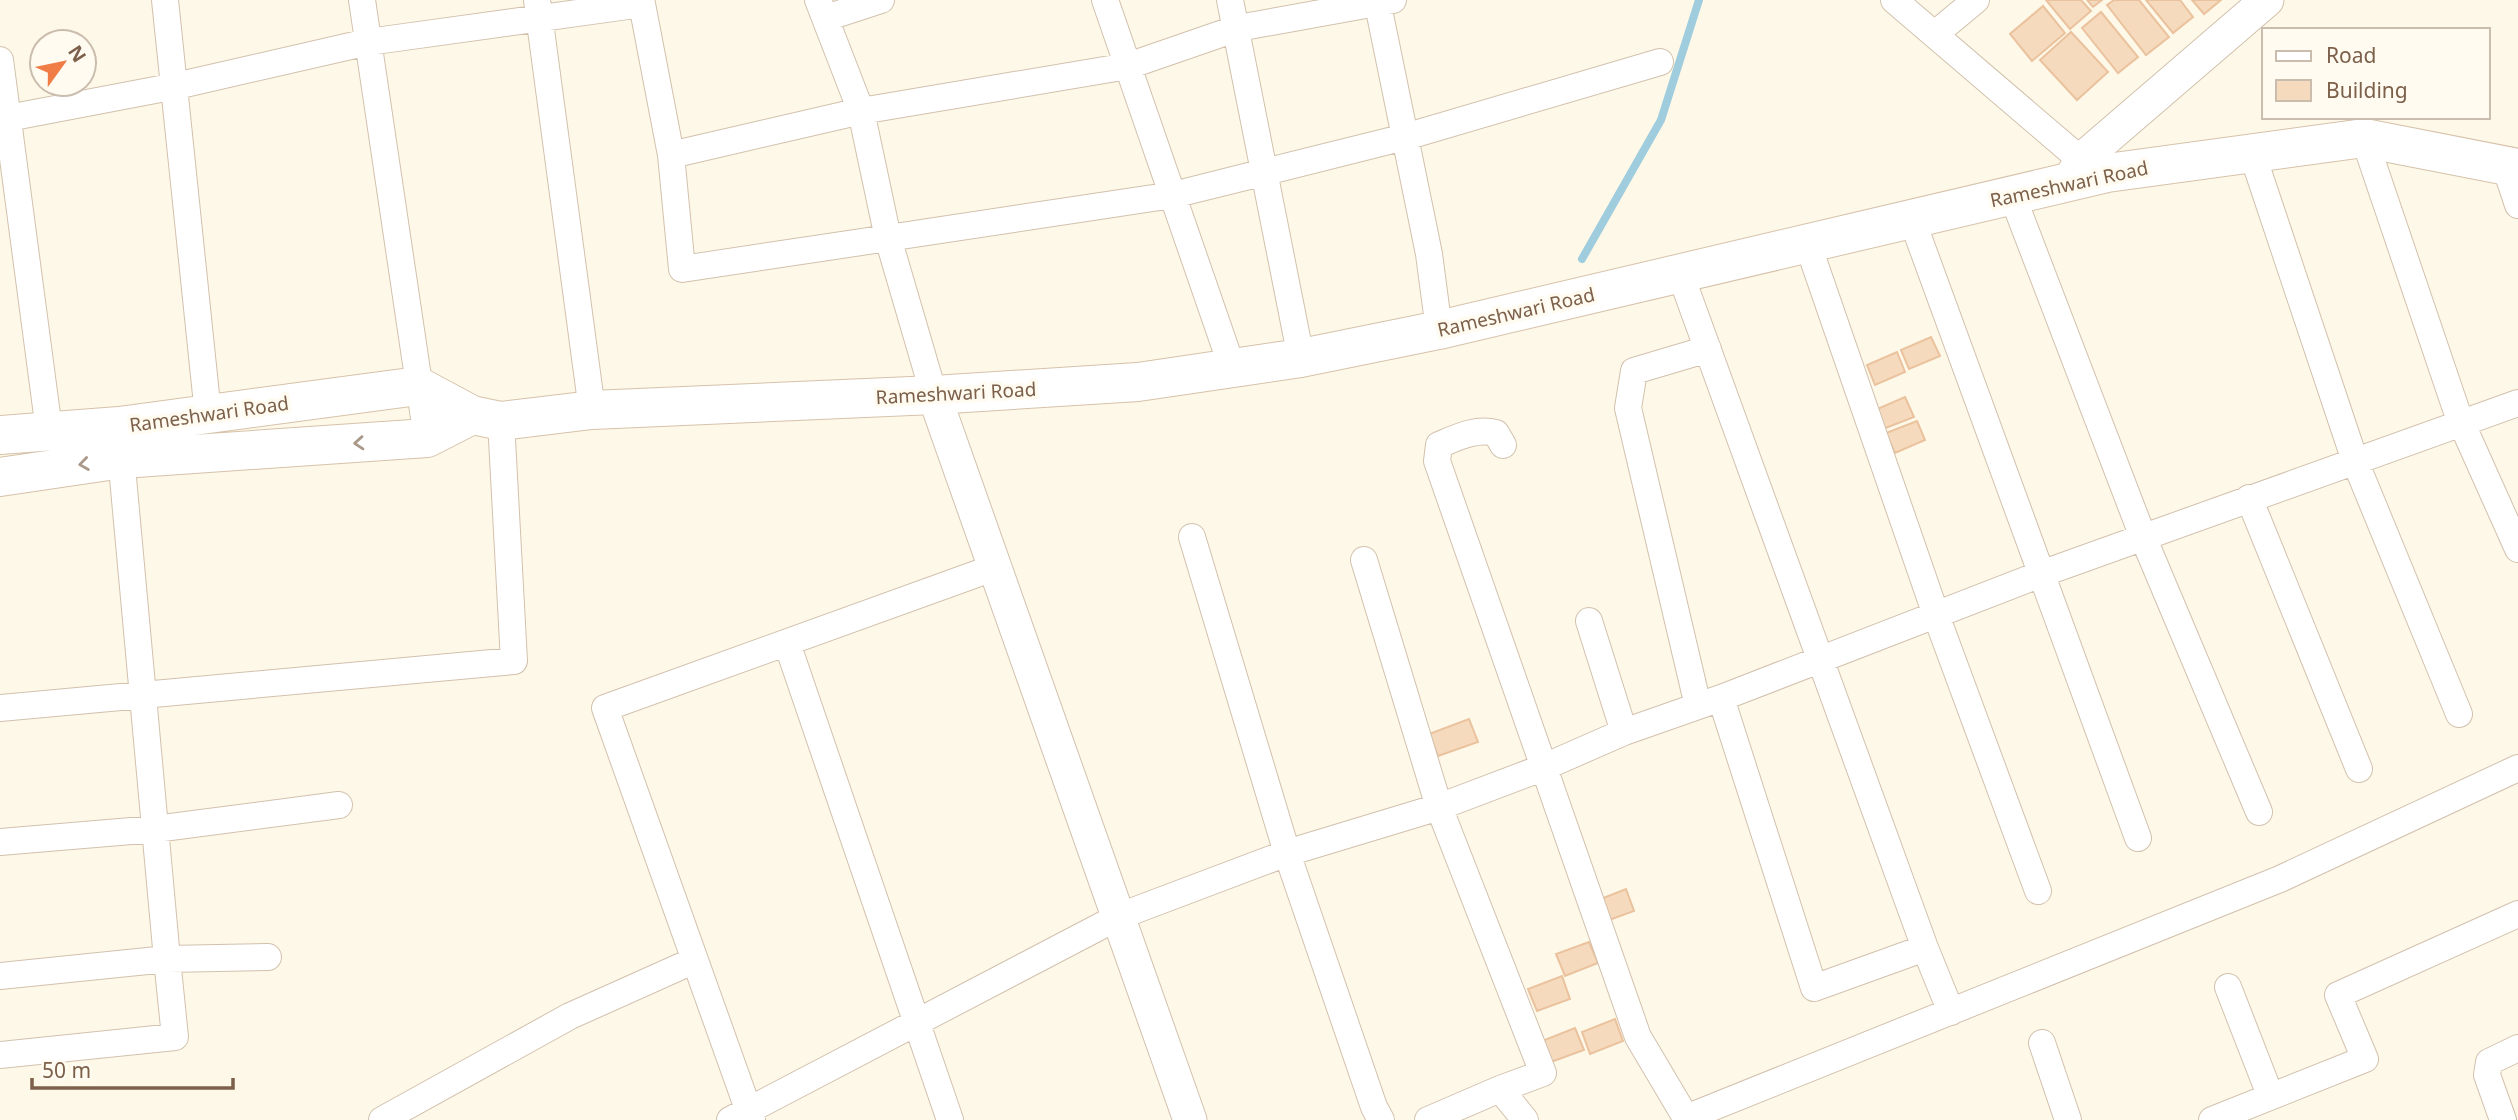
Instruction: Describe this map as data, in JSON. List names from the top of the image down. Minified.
{"streets":{"main road":["Rameshwari Road"]},"legend":["Road","Building"],"scale_bar":"50 m","north":"top right"}
